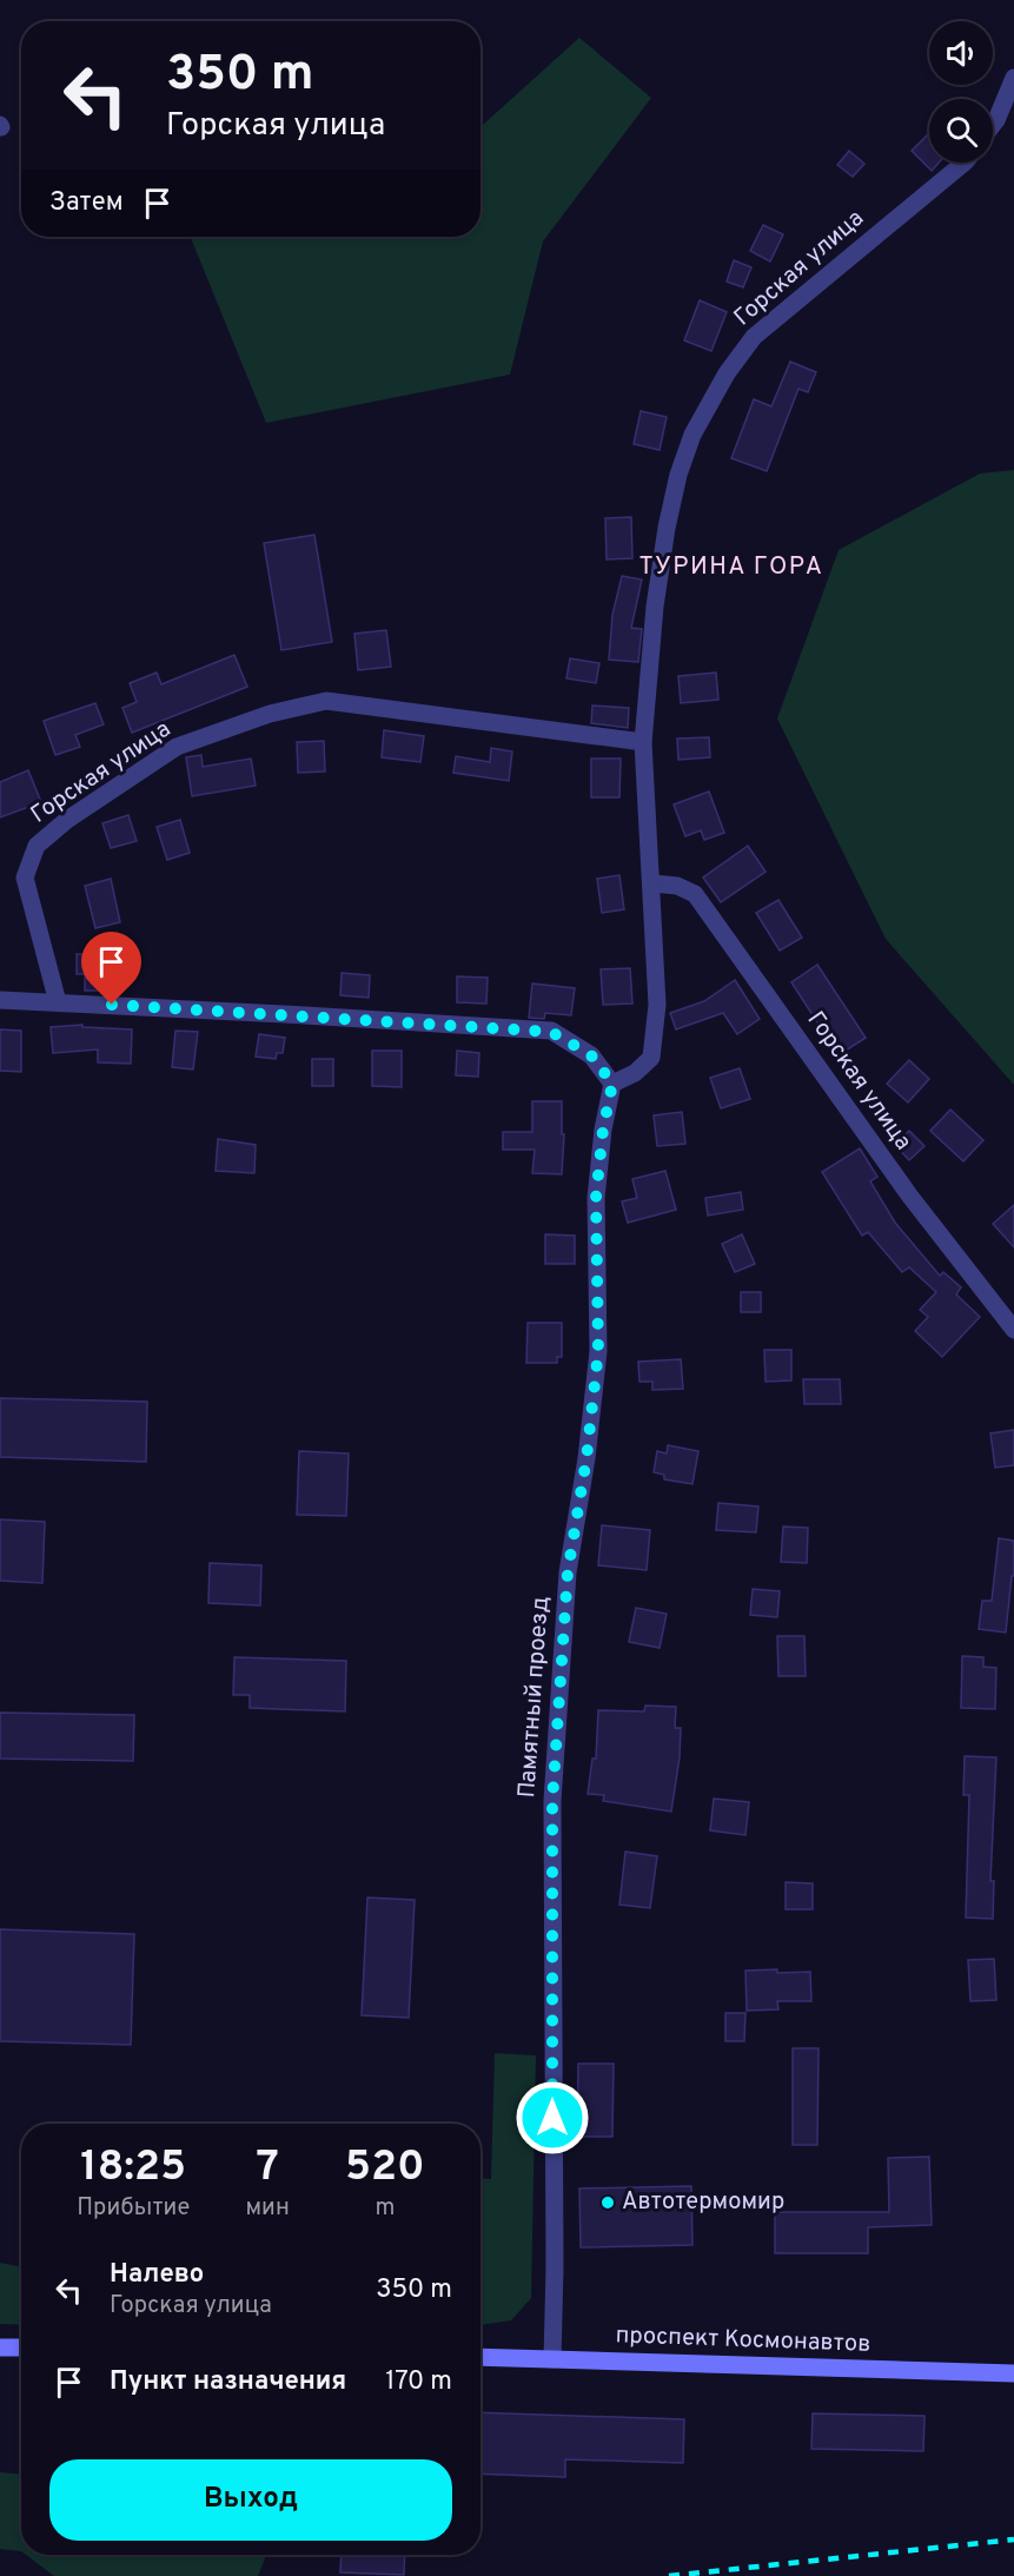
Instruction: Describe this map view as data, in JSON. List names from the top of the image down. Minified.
{"streets":{"main road":["проспект Космонавтов"],"street":["Горская улица","Памятный проезд"]},"crossings":[["Горская улица","Памятный проезд"],["Памятный проезд","проспект Космонавтов"]],"districts":["ТУРИНА ГОРА"],"places":["Автотермомир"],"page":{"turn":["350 m","Горская улица"],"then":"Затем","eta":["18:25","Прибытие","7","мин","520","m"],"list":[{"name":"Налево","note":"Горская улица","value":"350 m"},{"name":"Пункт назначения","value":"170 m"}],"buttons":"Выход"}}
